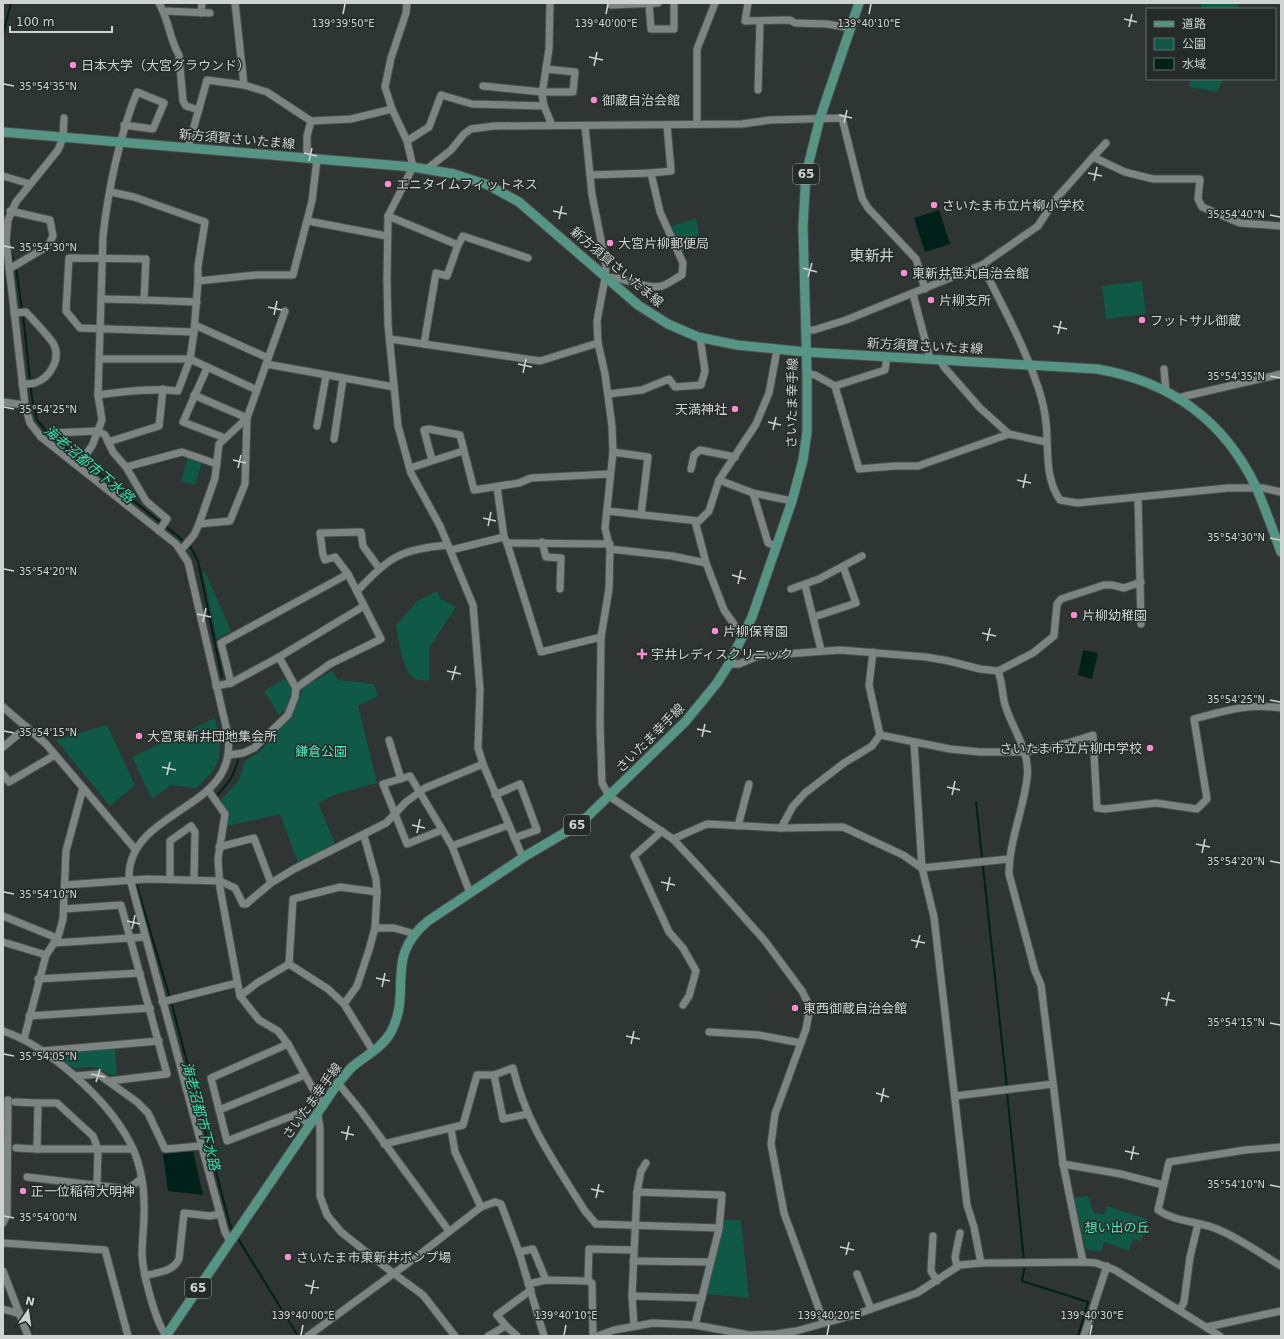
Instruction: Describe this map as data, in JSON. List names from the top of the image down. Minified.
{"streets":{"main road":["新方須賀さいたま線","65","さいたま幸手線"]},"crossings":[["新方須賀さいたま線","さいたま幸手線"]],"districts":["東新井"],"water":["海老沼都市下水路"],"parks":["鎌倉公園","想い出の丘"],"places":{"other":["日本大学（大宮グラウンド）","御蔵自治会館","エニタイムフィットネス","さいたま市立片柳小学校","大宮片柳郵便局","東新井笹丸自治会館","片柳支所","フットサル御蔵","天満神社","片柳幼稚園","片柳保育園","大宮東新井団地集会所","さいたま市立片柳中学校","東西御蔵自治会館","正一位稲荷大明神","さいたま市東新井ポンプ場"],"health":["宇井レディスクリニック"]},"legend":["道路","公園","水域"],"scale_bar":"100 m","north":"top","coordinates":["139°39'50\"E","139°40'00\"E","139°40'10\"E","35°54'35\"N","35°54'40\"N","35°54'30\"N","35°54'25\"N","35°54'20\"N","35°54'15\"N","35°54'10\"N","35°54'05\"N","35°54'00\"N","139°40'20\"E","139°40'30\"E"]}
